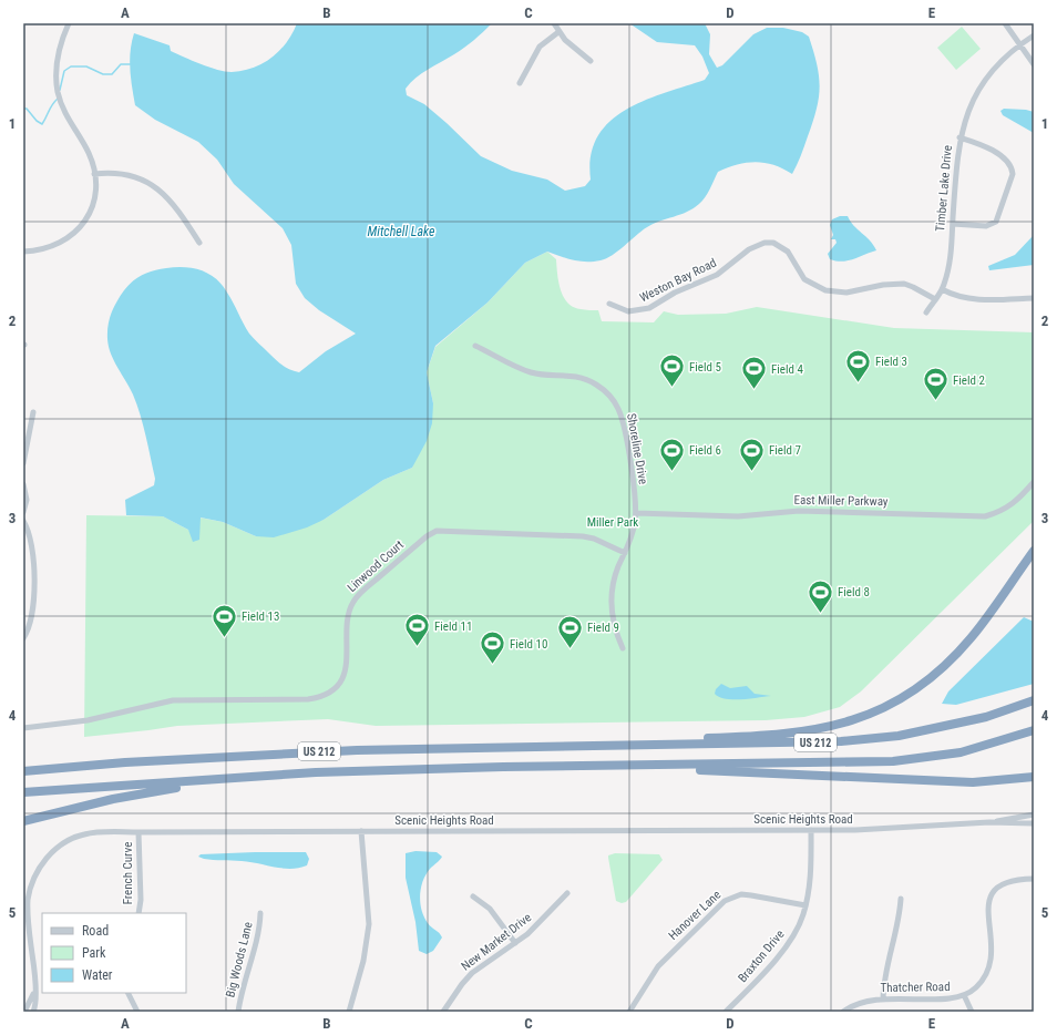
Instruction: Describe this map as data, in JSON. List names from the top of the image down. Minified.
{"streets":{"highway":["US 212"],"street":["Timber Lake Drive","Weston Bay Road","Shoreline Drive","East Miller Parkway","Linwood Court","Scenic Heights Road","French Curve","Hanover Lane","New Market Drive","Braxton Drive","Big Woods Lane","Thatcher Road"]},"crossings":[["Timber Lake Drive","Weston Bay Road"],["Shoreline Drive","East Miller Parkway"],["Shoreline Drive","Linwood Court"],["Scenic Heights Road","French Curve"],["Scenic Heights Road","Braxton Drive"],["Hanover Lane","Braxton Drive"]],"water":["Mitchell Lake"],"parks":["Miller Park"],"places":{"sports":["Field 3","Field 5","Field 4","Field 2","Field 6","Field 7","Field 8","Field 13","Field 11","Field 9","Field 10"]},"legend":["Road","Park","Water"],"grid":{"columns":["A","B","C","D","E"],"rows":["1","2","3","4","5"]}}
